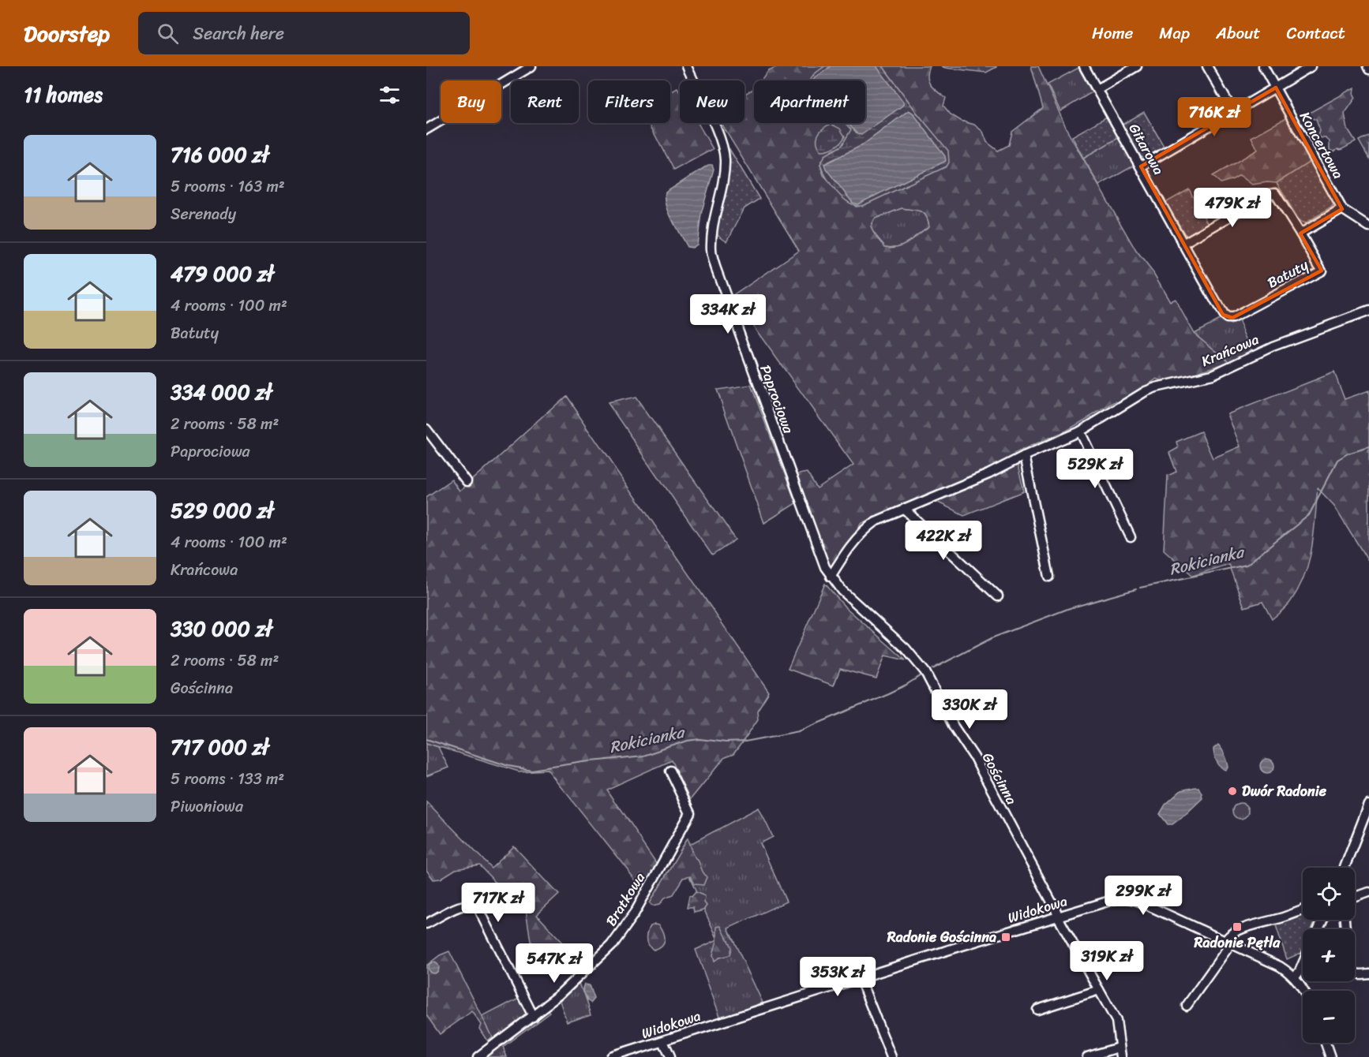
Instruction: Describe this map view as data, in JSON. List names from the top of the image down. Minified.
{"streets":{"street":["Koncertowa","Gitarowa","Batuty","Krańcowa","Paprociowa","Gościnna","Bratkowa","Widokowa"]},"crossings":[["Gitarowa","Batuty"],["Krańcowa","Paprociowa"],["Krańcowa","Gościnna"],["Paprociowa","Gościnna"],["Gościnna","Widokowa"]],"water":["Rokicianka"],"places":{"other":["Dwór Radonie"],"transit":["Radonie Pętla","Radonie Gościnna"]},"page":{"header":"Doorstep","search":"Search here","nav":["Home","Map","About","Contact"],"heading":"11 homes","chip":["Buy","Rent","Filters","New","Apartment"],"price":["716K zł","479K zł","334K zł","529K zł","422K zł","330K zł","299K zł","717K zł","319K zł","547K zł","353K zł"],"list":[{"name":"716 000 zł","note":"5 rooms · 163 m² · Serenady"},{"name":"479 000 zł","note":"4 rooms · 100 m² · Batuty"},{"name":"334 000 zł","note":"2 rooms · 58 m² · Paprociowa"},{"name":"529 000 zł","note":"4 rooms · 100 m² · Krańcowa"},{"name":"330 000 zł","note":"2 rooms · 58 m² · Gościnna"},{"name":"717 000 zł","note":"5 rooms · 133 m² · Piwoniowa"}],"map_buttons":["+","−"]}}
